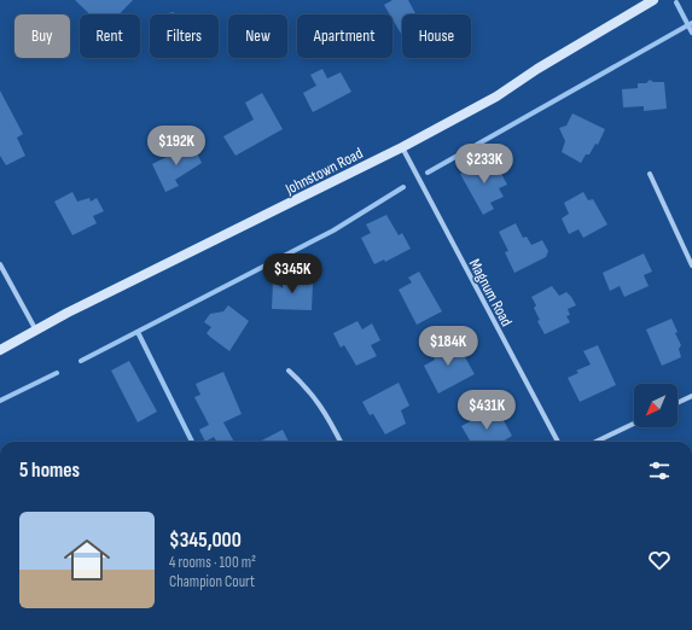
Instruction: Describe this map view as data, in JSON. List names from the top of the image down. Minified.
{"streets":{"main road":["Johnstown Road"],"street":["Magnum Road"]},"crossings":[["Johnstown Road","Magnum Road"]],"north":"bottom left","page":{"chip":["Buy","Rent","Filters","New","Apartment","House"],"price":["$192K","$233K","$345K","$184K","$431K"],"heading":"5 homes","list":[{"name":"$345,000","note":"4 rooms · 100 m² · Champion Court"}]}}
